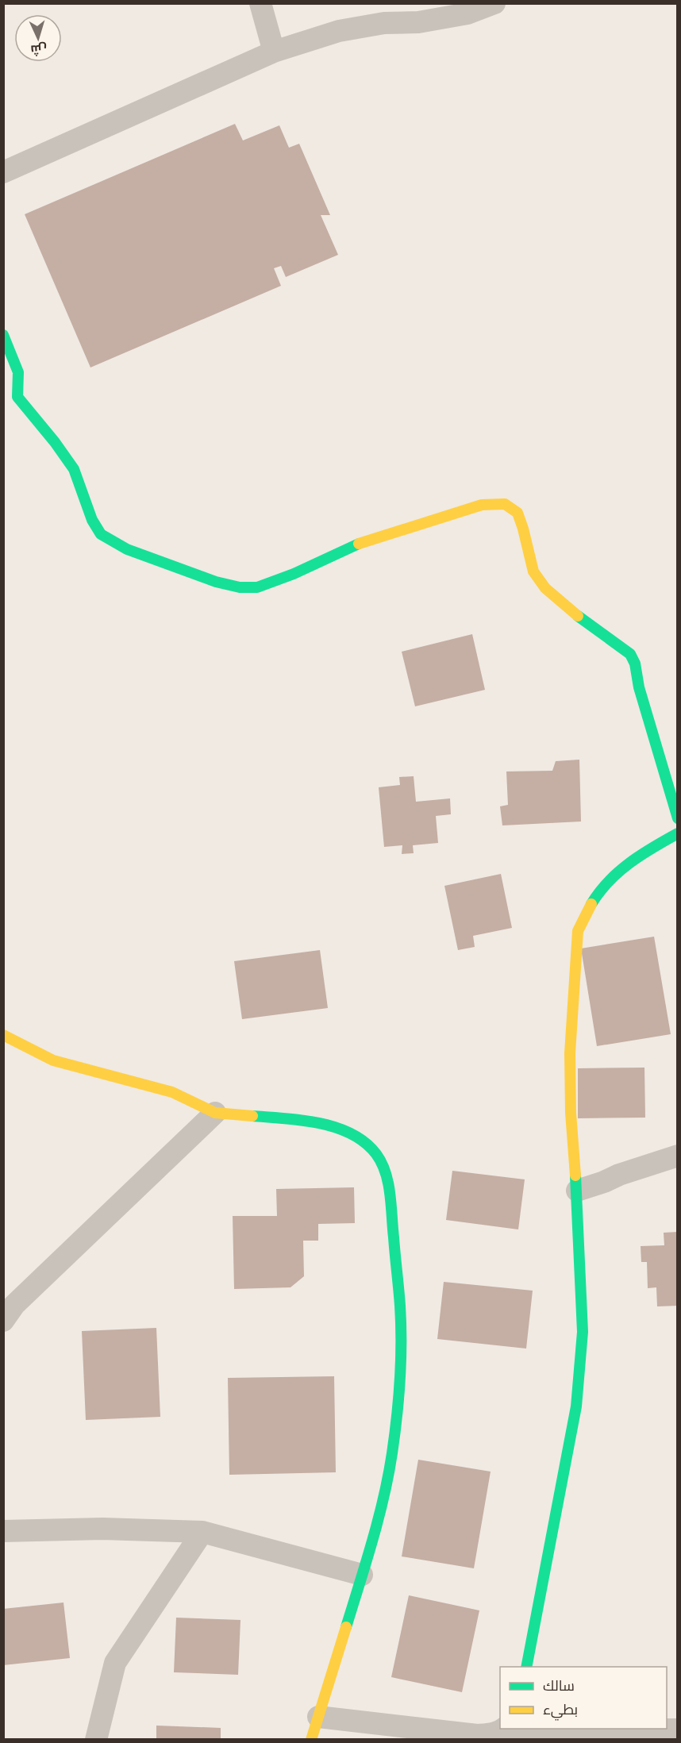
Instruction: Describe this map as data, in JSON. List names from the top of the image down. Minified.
{"legend":["سالك","بطيء"],"north":"bottom"}
